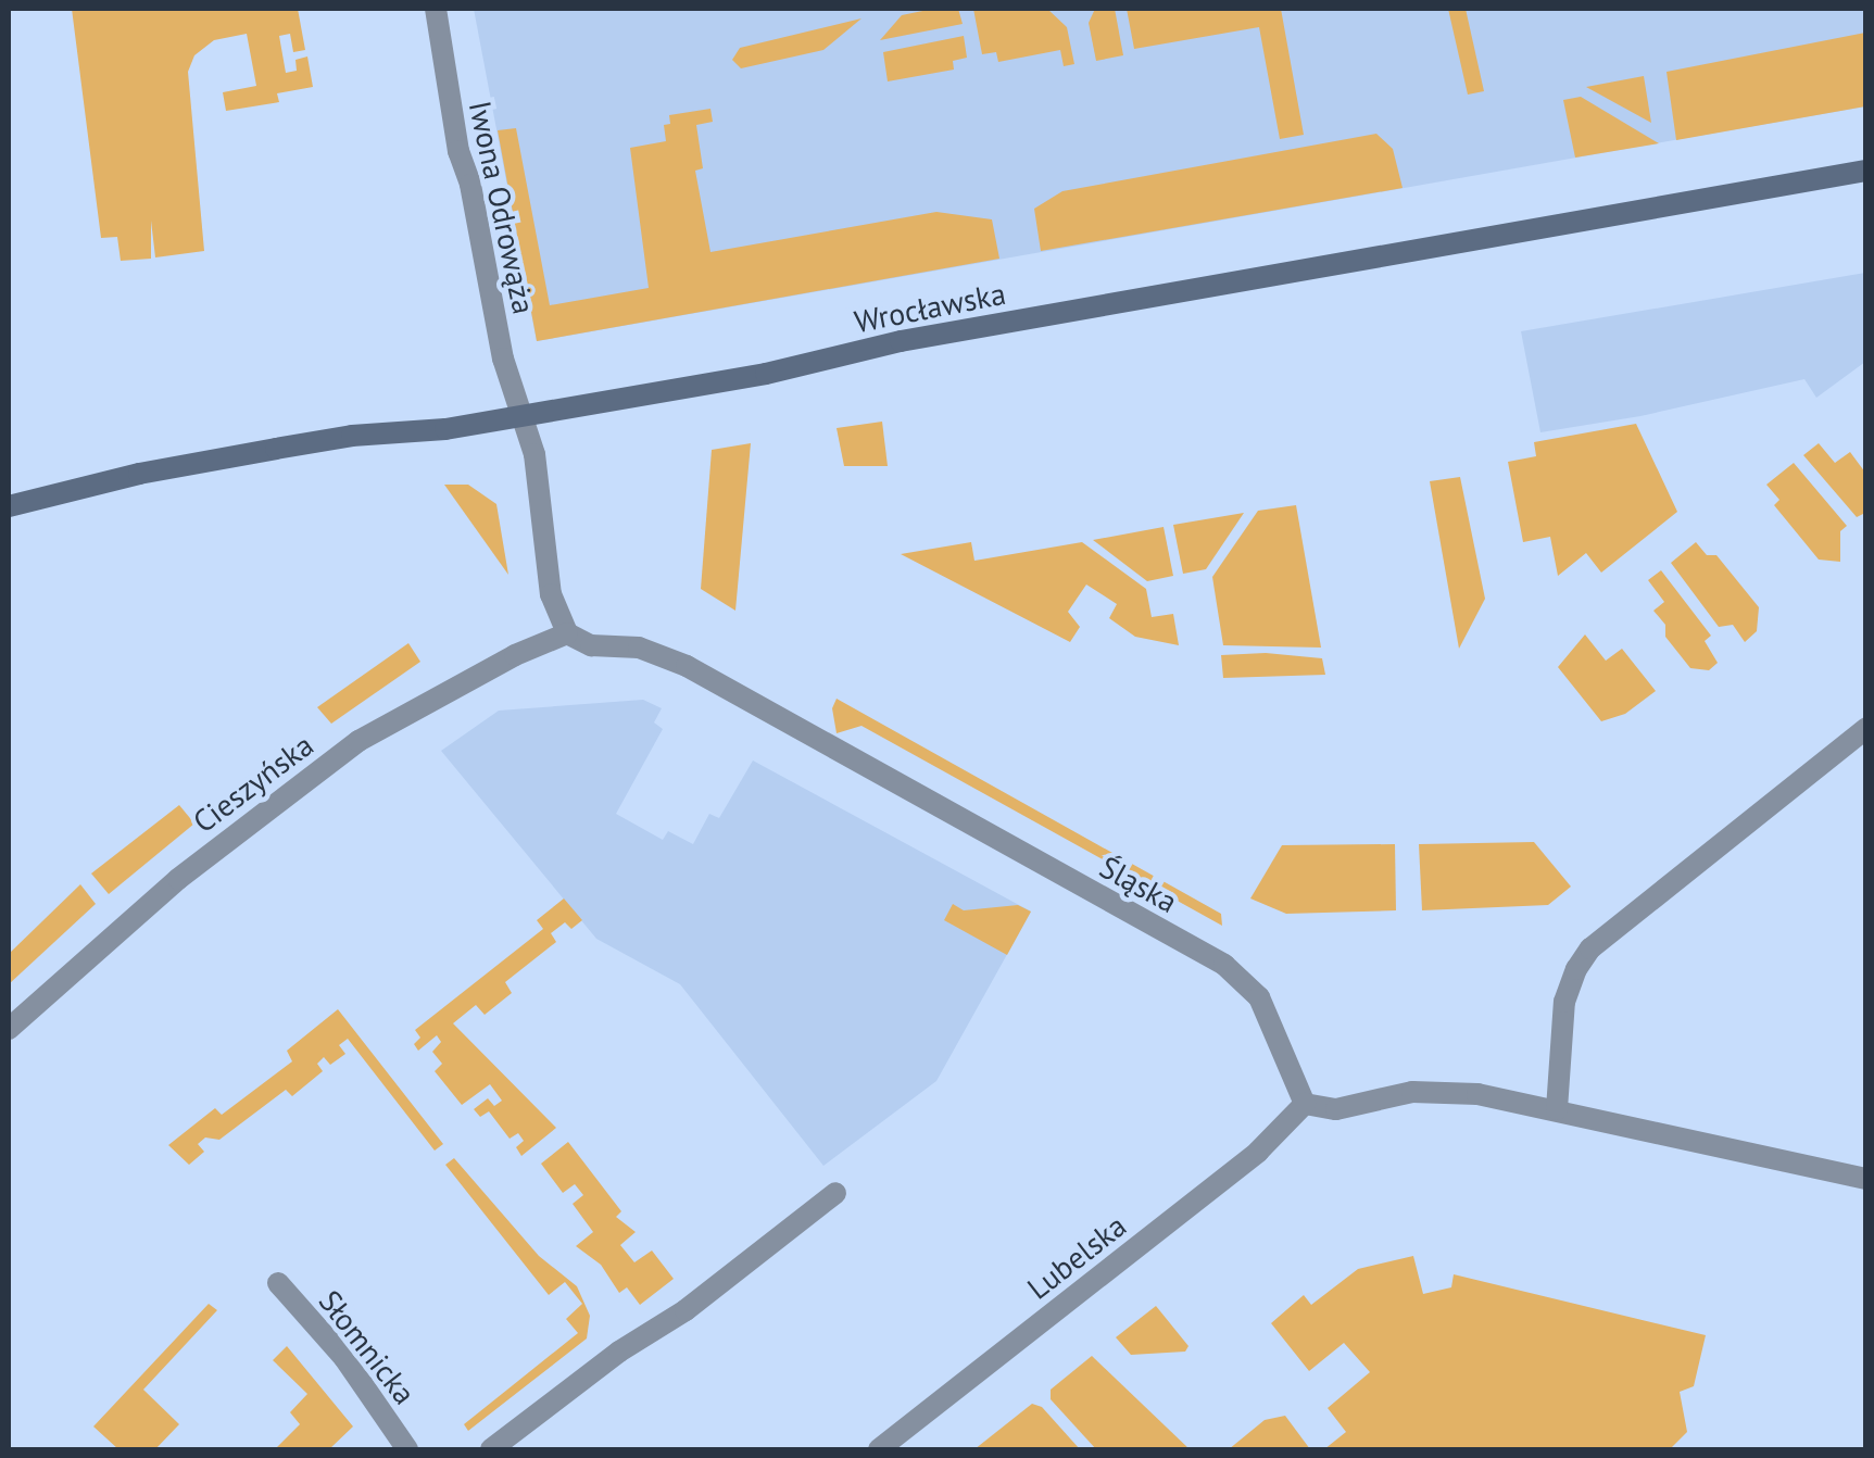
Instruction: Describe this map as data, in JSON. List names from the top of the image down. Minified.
{"streets":{"street":["Iwona Odrowąża","Wrocławska","Cieszyńska","Śląska","Lubelska","Słomnicka"]},"crossings":[["Iwona Odrowąża","Wrocławska"],["Cieszyńska","Śląska"],["Śląska","Lubelska"]]}
